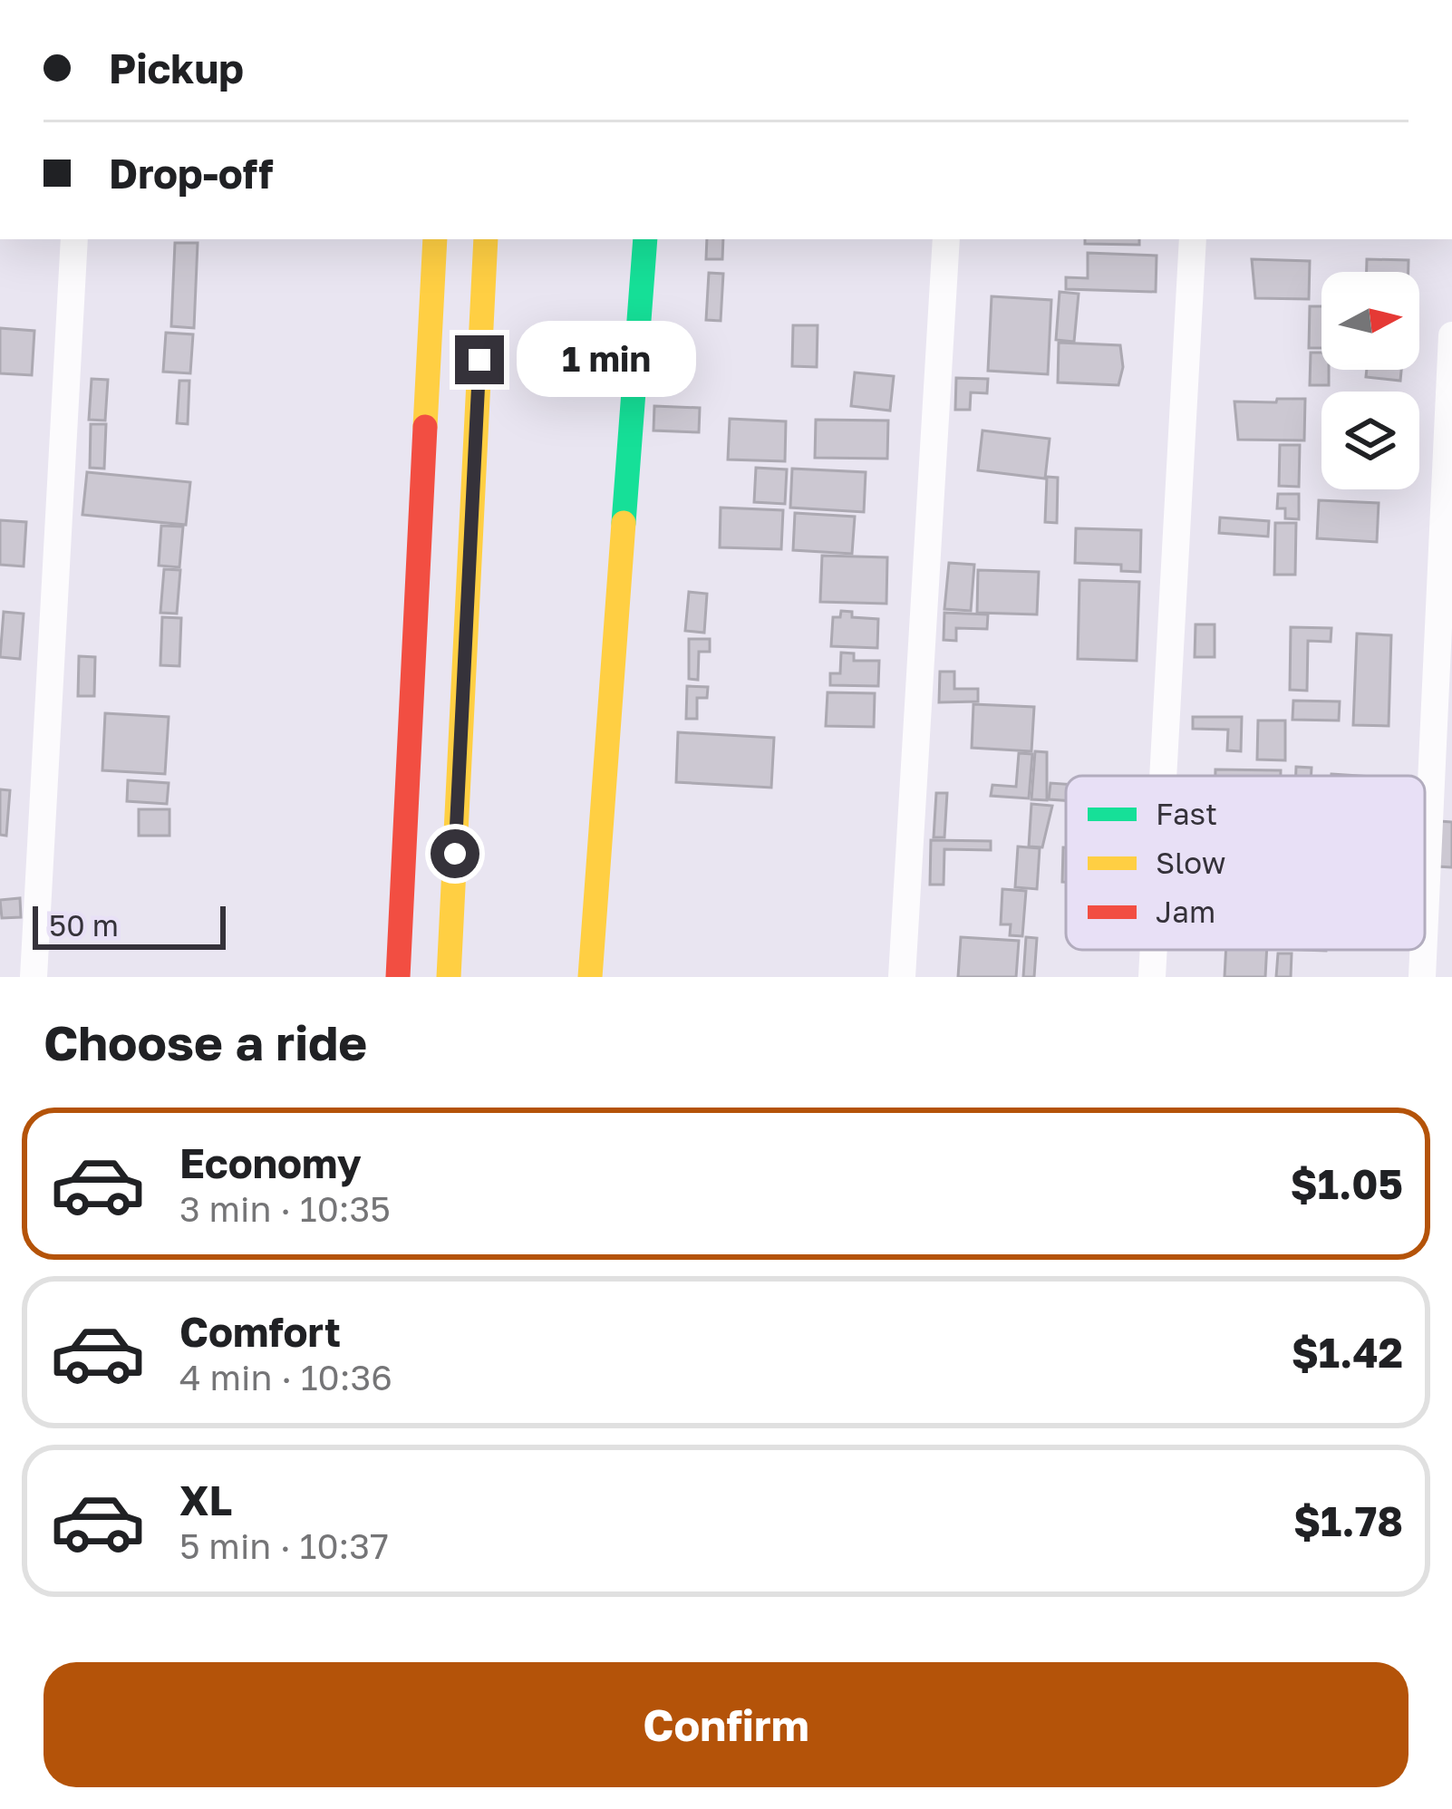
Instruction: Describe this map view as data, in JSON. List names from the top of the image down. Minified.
{"legend":["Fast","Slow","Jam"],"scale_bar":"50 m","north":"right","page":{"banner":["Pickup","Drop-off"],"bubble":"1 min","scale":"50 m","heading":"Choose a ride","list":[{"name":"Economy","note":"3 min · 10:35","value":"$1.05"},{"name":"Comfort","note":"4 min · 10:36","value":"$1.42"},{"name":"XL","note":"5 min · 10:37","value":"$1.78"}],"buttons":"Confirm"}}
